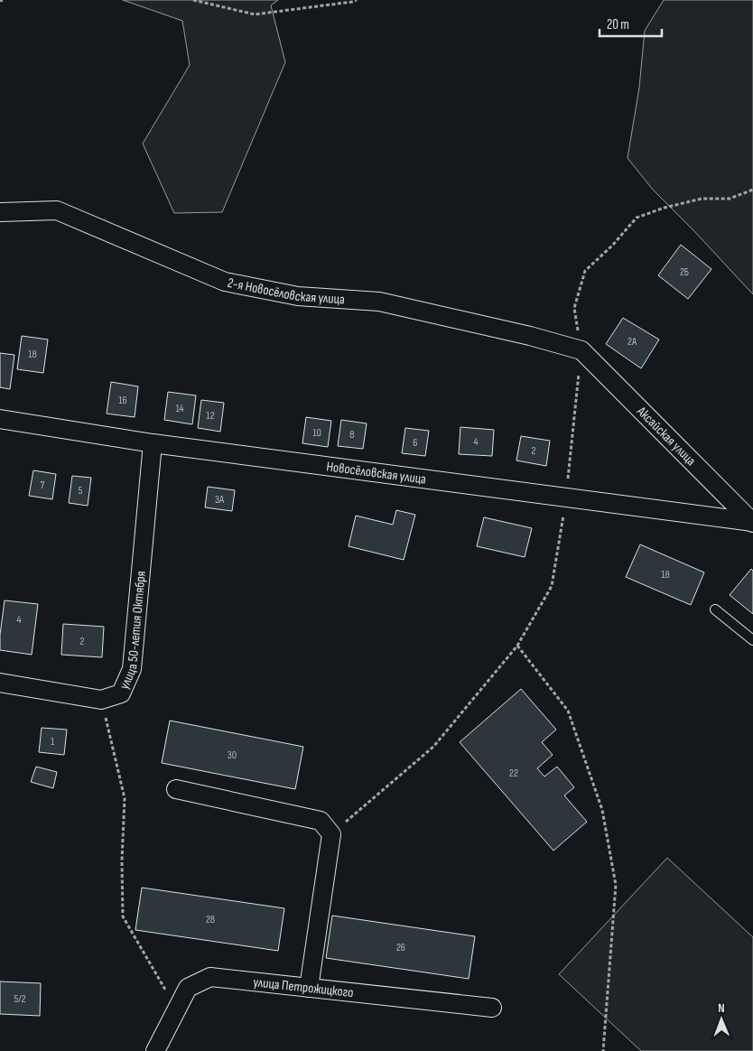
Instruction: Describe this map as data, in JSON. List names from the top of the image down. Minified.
{"streets":{"street":["2-я Новосёловская улица","Аксайская улица","Новосёловская улица","улица 50-летия Октября","улица Петрожицкого"]},"crossings":[["2-я Новосёловская улица","Аксайская улица"],["Аксайская улица","Новосёловская улица"],["Новосёловская улица","улица 50-летия Октября"]],"house_numbers":["2Б","2А","18","16","14","12","10","8","4","6","2","7","5","3А","18","4","2","1","30","22","28","26","5/2"],"scale_bar":"20 m","north":"top"}
